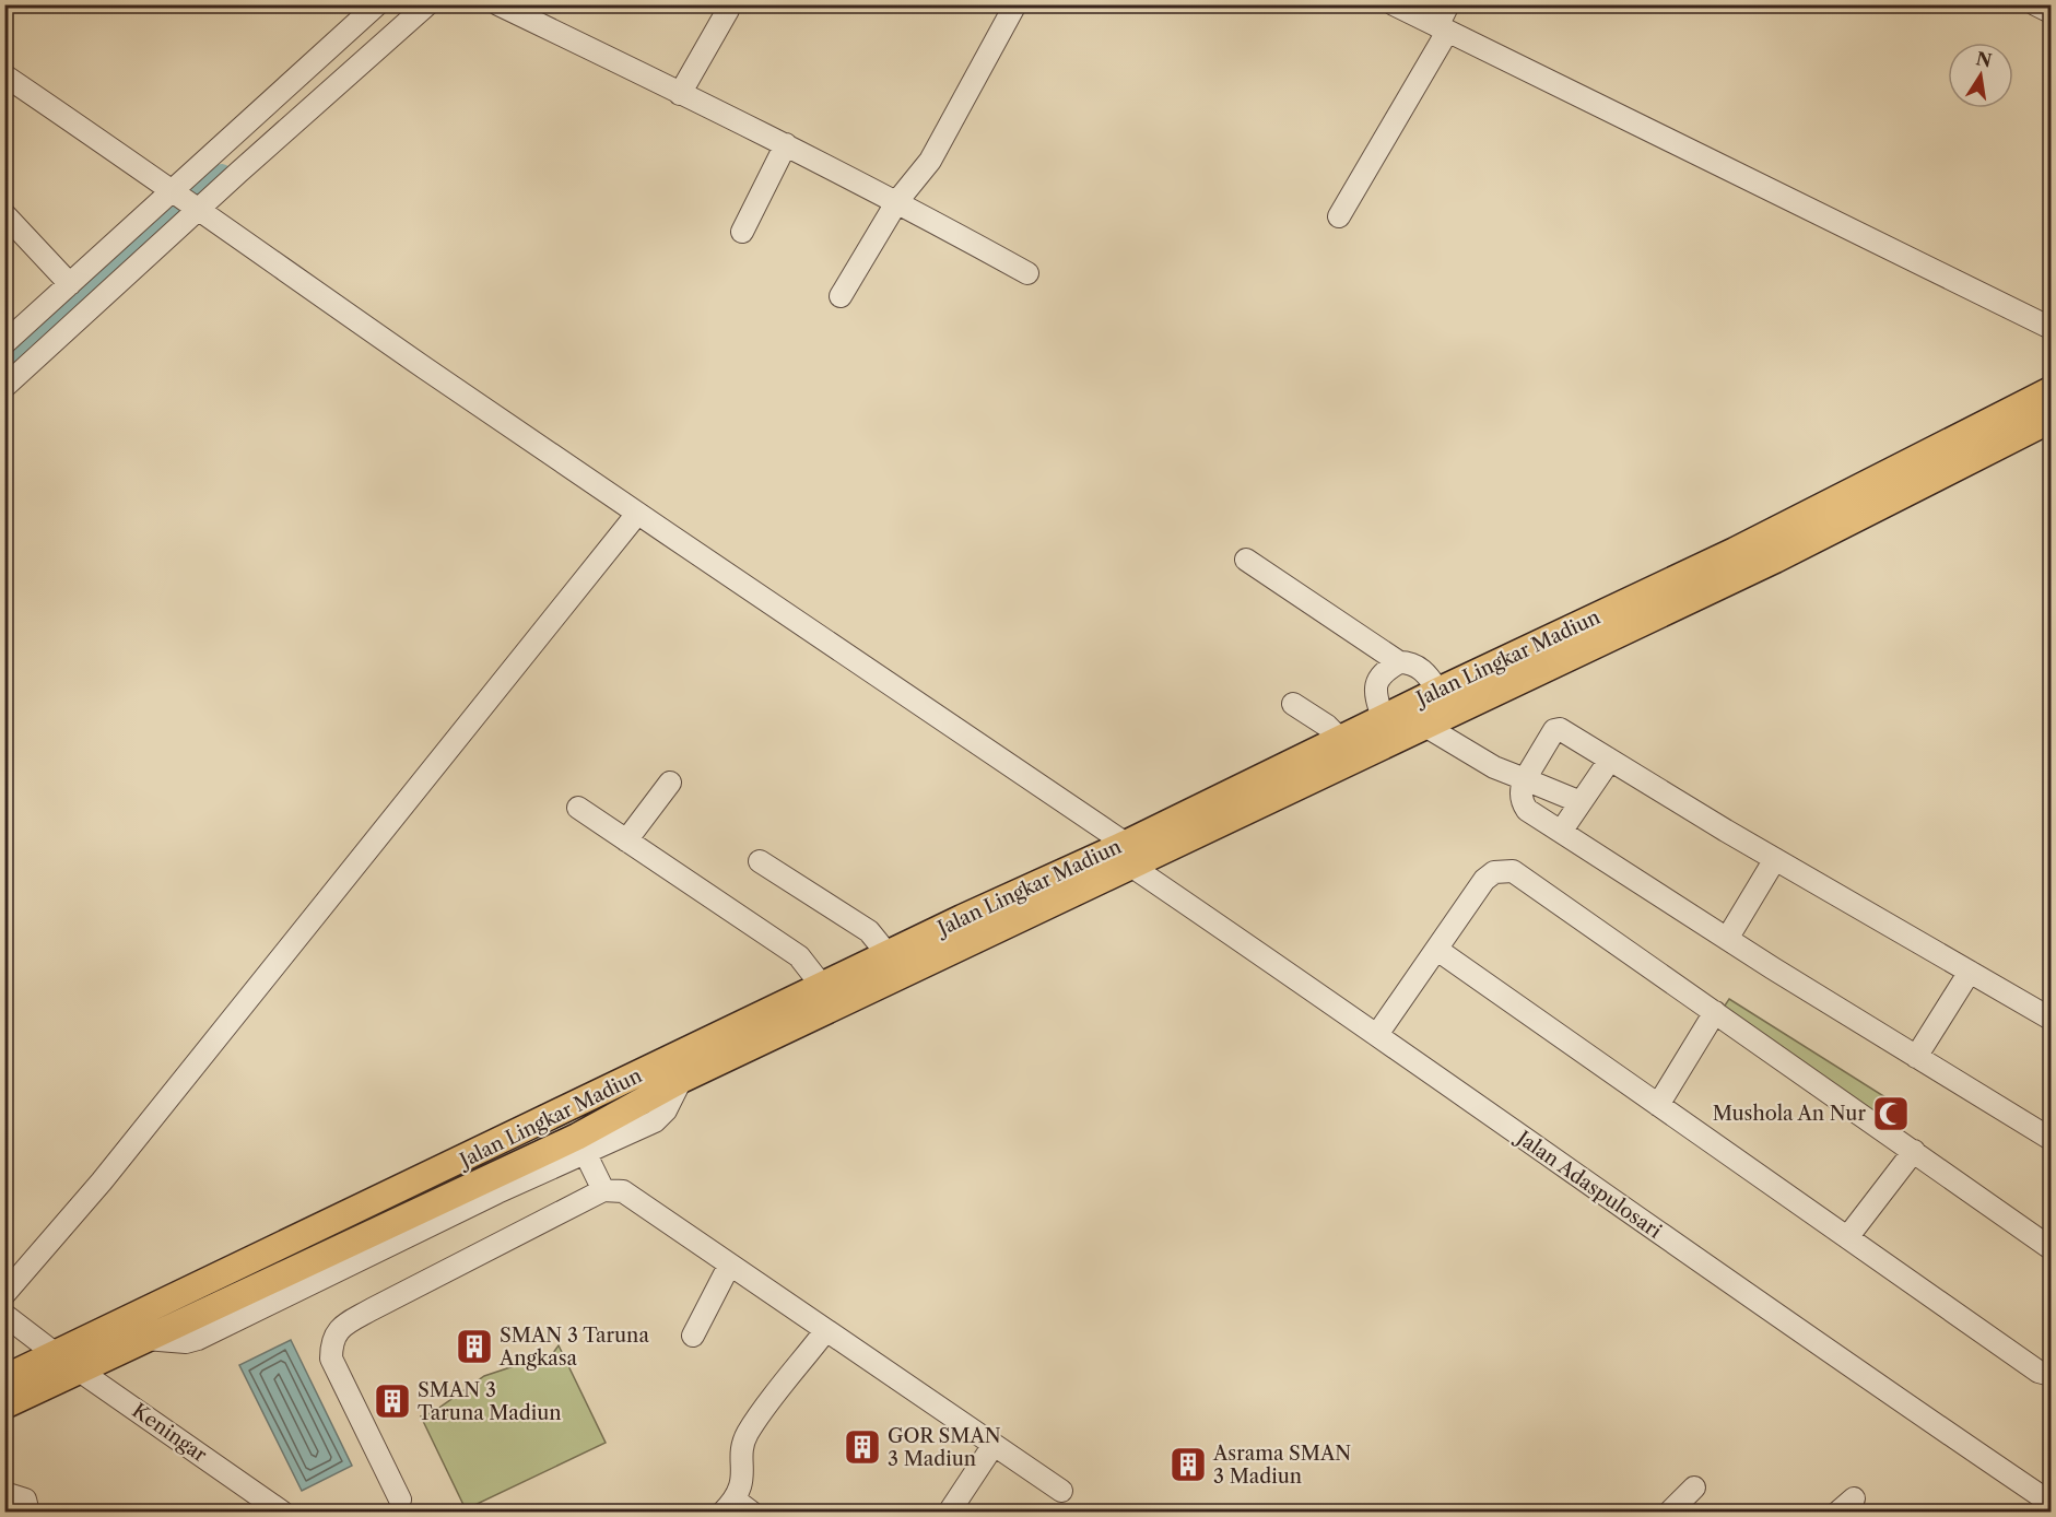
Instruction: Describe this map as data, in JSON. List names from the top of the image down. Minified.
{"streets":{"main road":["Jalan Lingkar Madiun"],"street":["Jalan Adaspulosari","Keningar"]},"crossings":[["Jalan Lingkar Madiun","Jalan Adaspulosari"],["Jalan Lingkar Madiun","Keningar"]],"places":{"mosque":["Mushola An Nur"],"building":["SMAN 3 Taruna Angkasa","SMAN 3 Taruna Madiun","GOR SMAN 3 Madiun","Asrama SMAN 3 Madiun"]},"north":"top"}
